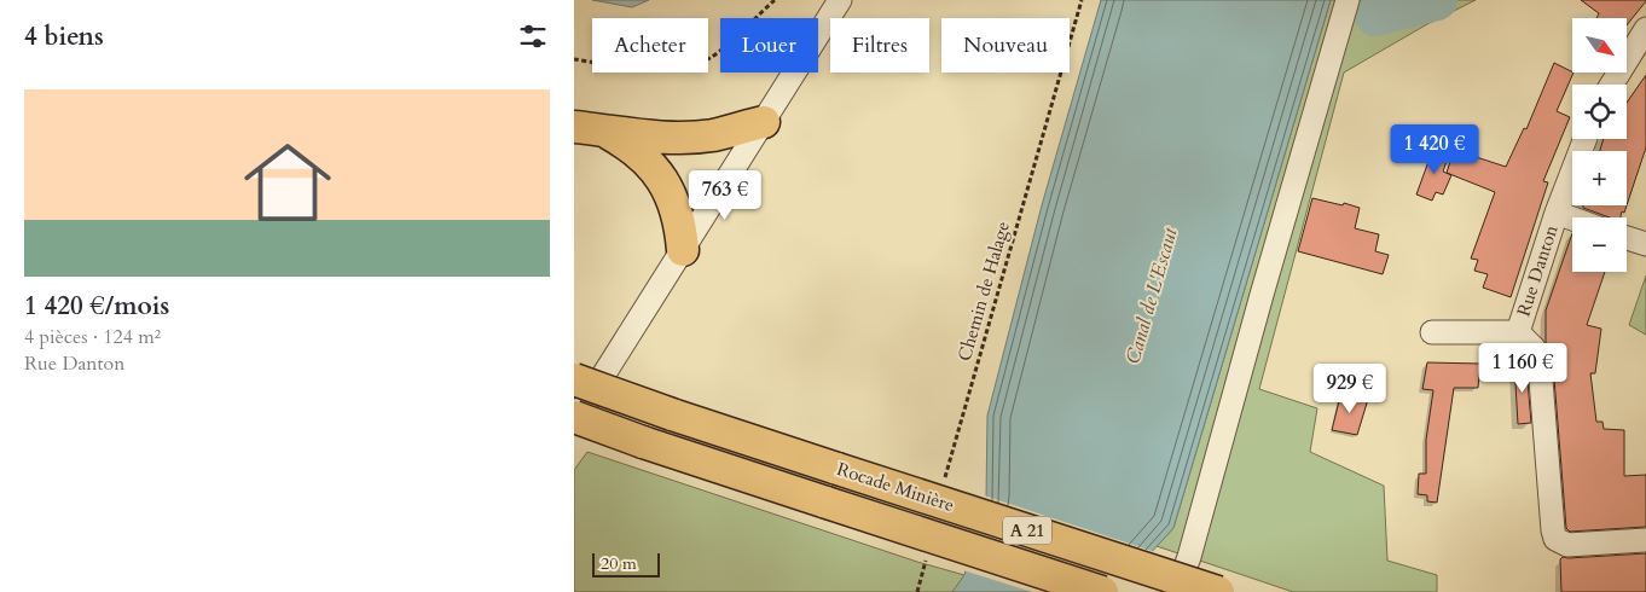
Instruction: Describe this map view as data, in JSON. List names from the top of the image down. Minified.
{"streets":{"highway":["Rocade Minière","A 21"],"street":["Rue Danton"],"path":["Chemin de Halage"]},"water":["Canal de L'Escaut"],"scale_bar":"20 m","north":"bottom right","page":{"heading":"4 biens","map_buttons":["+","−"],"chip":["Acheter","Louer","Filtres","Nouveau"],"list":[{"name":"1 420 €/mois","note":"4 pièces · 124 m² · Rue Danton"}],"price":["1 420 €","763 €","1 160 €","929 €"],"scale":"20 m"}}
